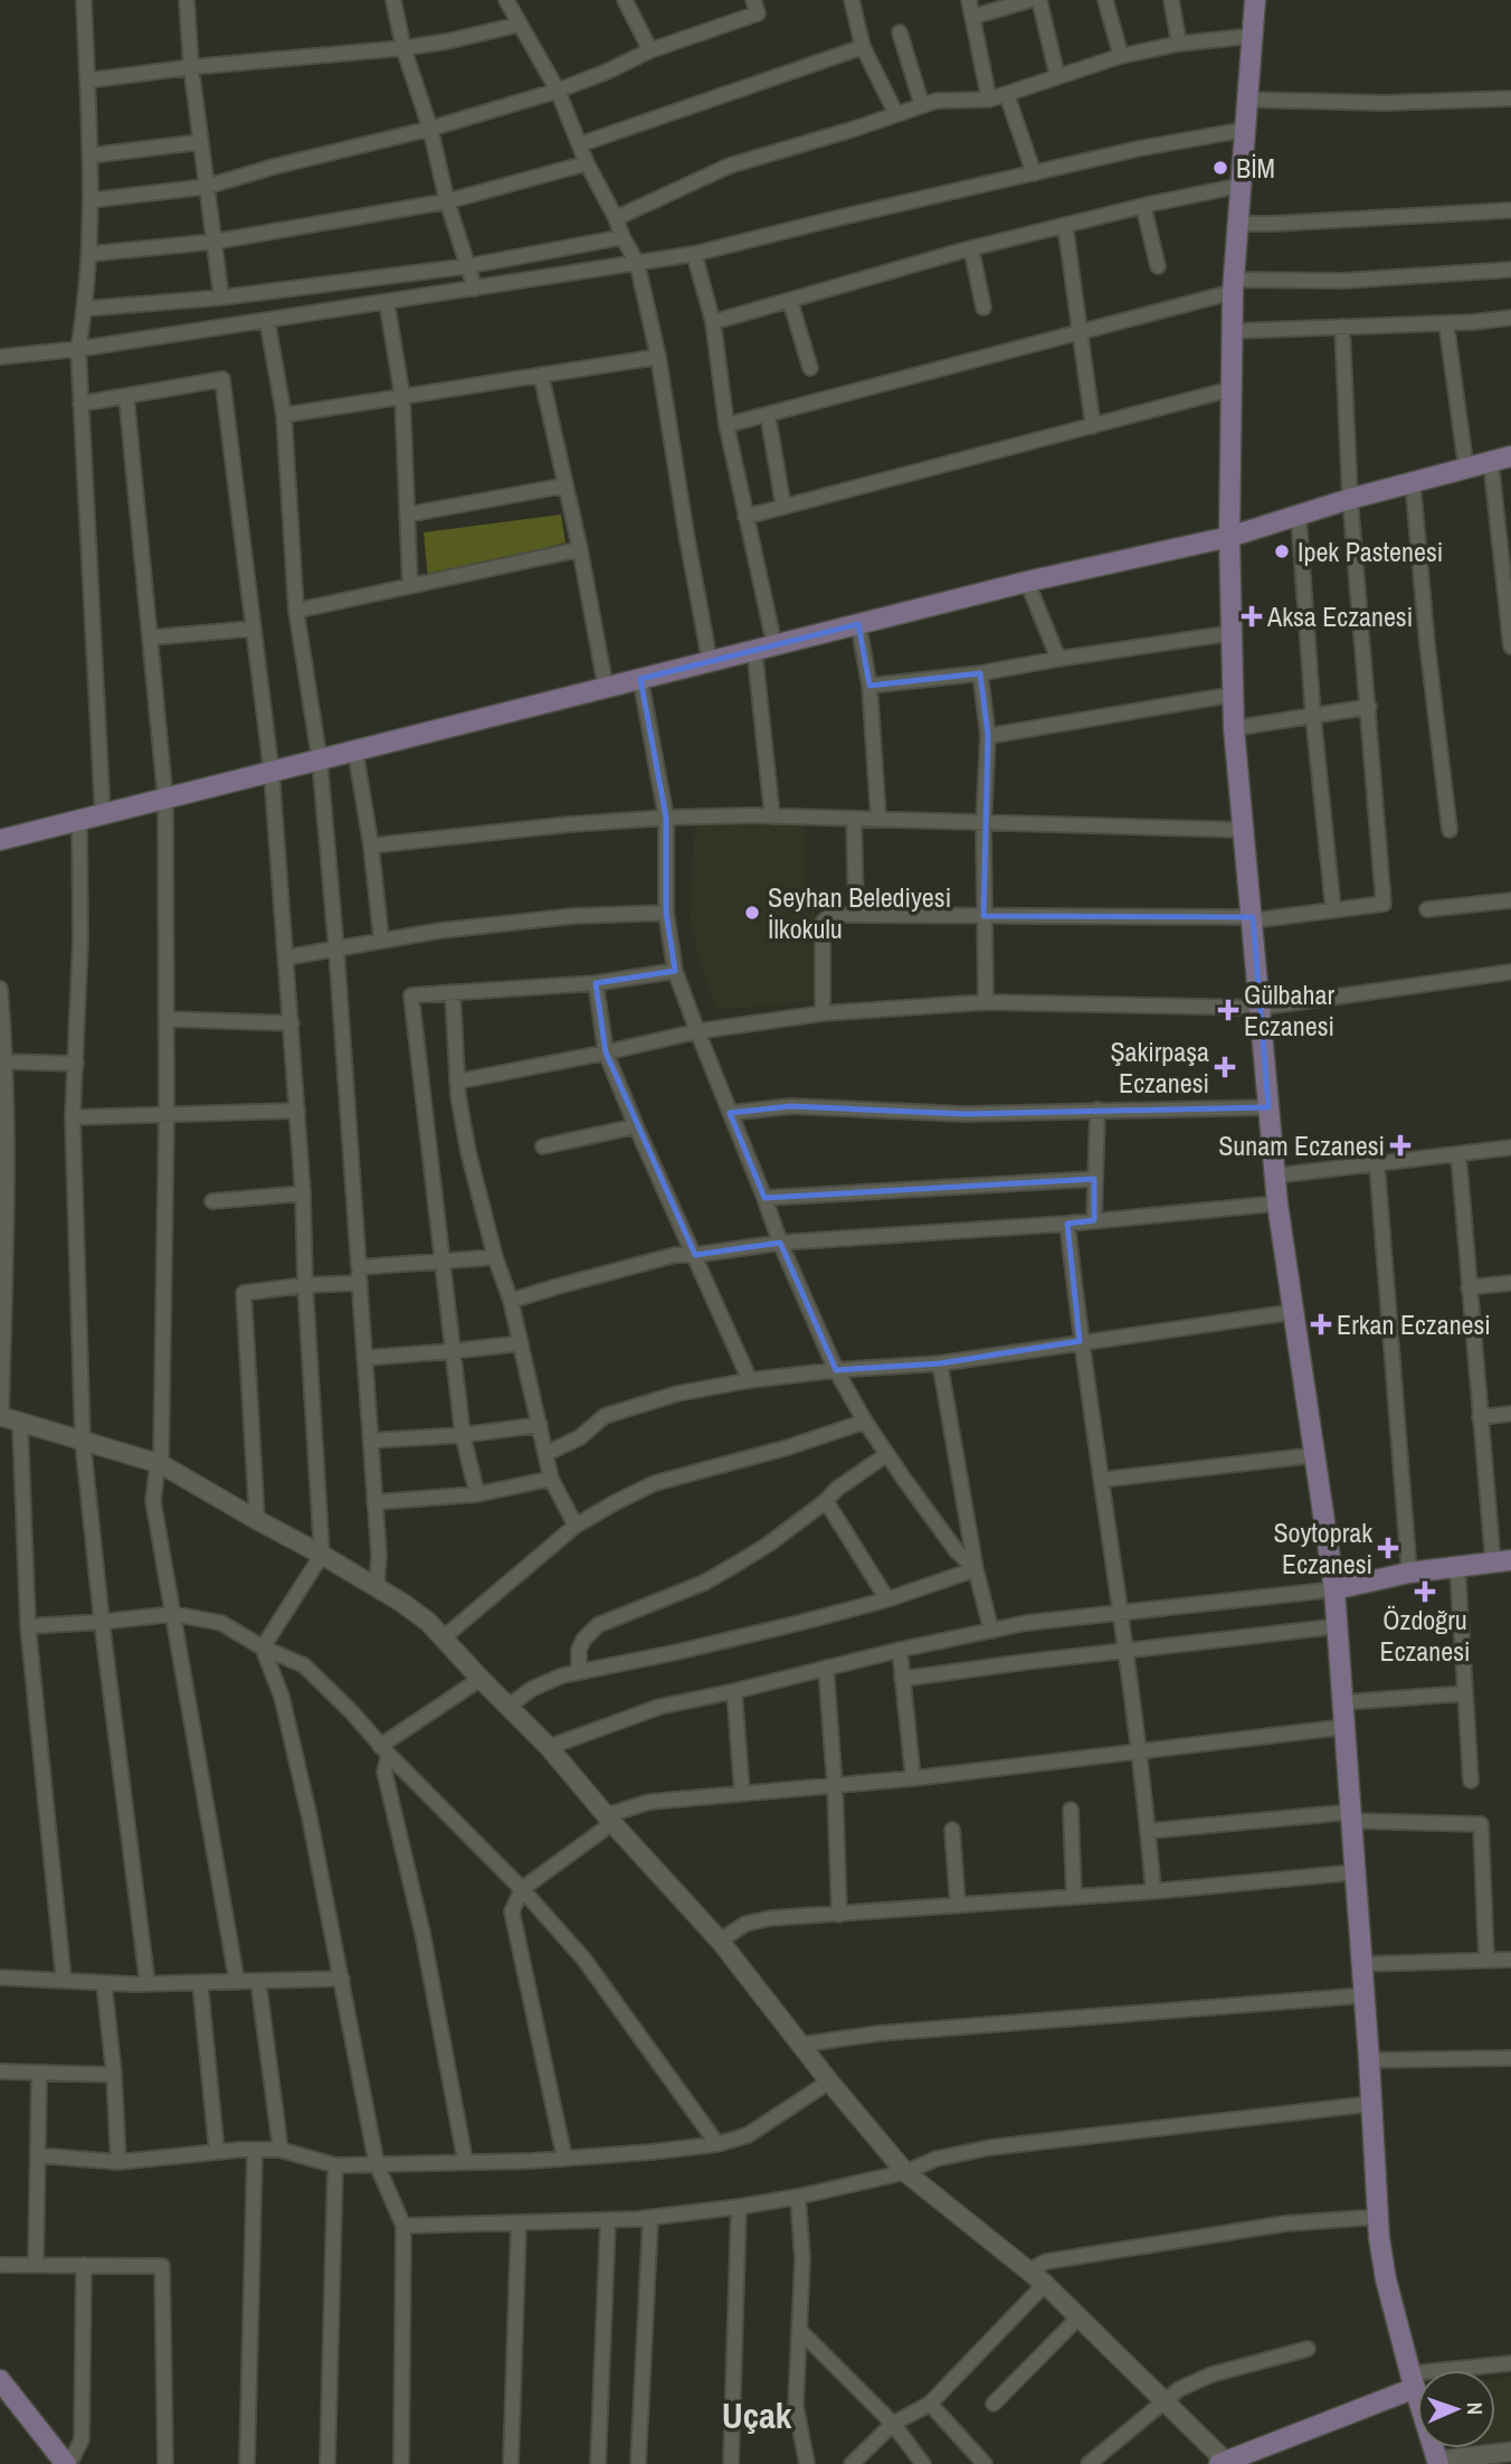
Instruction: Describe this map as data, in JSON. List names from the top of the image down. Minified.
{"districts":["Uçak"],"places":{"other":["BİM","Ipek Pastenesi","Seyhan Belediyesi İlkokulu"],"health":["Aksa Eczanesi","Gülbahar Eczanesi","Şakirpaşa Eczanesi","Sunam Eczanesi","Erkan Eczanesi","Soytoprak Eczanesi","Özdoğru Eczanesi"]},"north":"right"}
